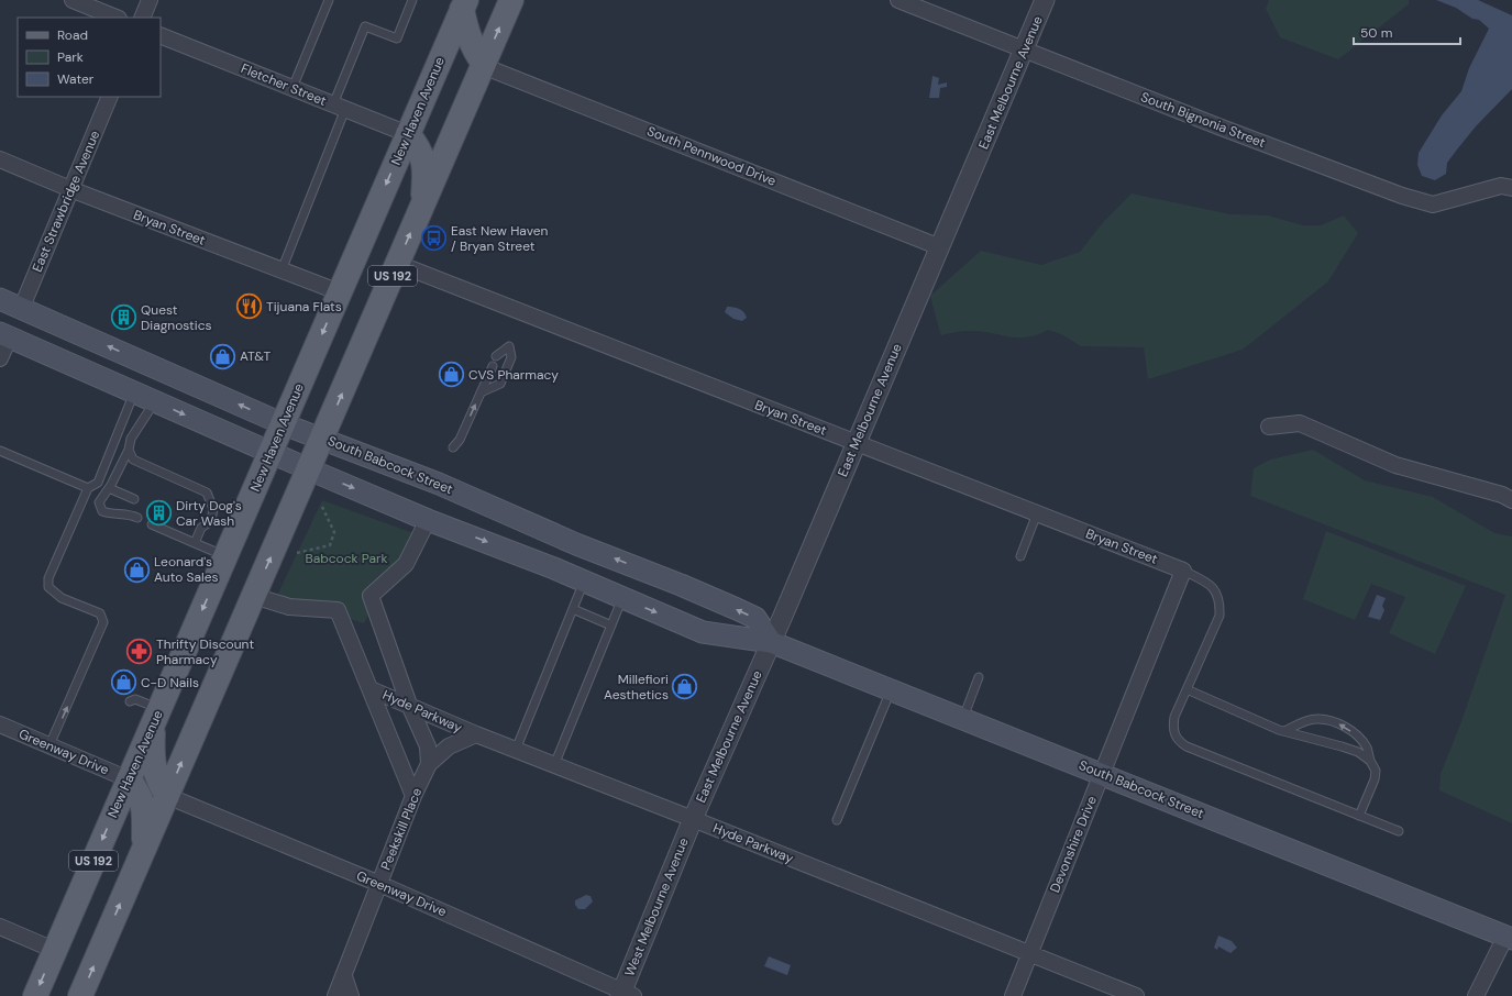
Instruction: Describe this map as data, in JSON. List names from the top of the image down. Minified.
{"streets":{"main road":["New Haven Avenue","US 192","South Babcock Street"],"street":["East Melbourne Avenue","Fletcher Street","South Bignonia Street","South Pennwood Drive","East Strawbridge Avenue","Bryan Street","Hyde Parkway","Greenway Drive","Peekskill Place","Devonshire Drive","West Melbourne Avenue"]},"crossings":[["East Melbourne Avenue","South Bignonia Street"],["East Melbourne Avenue","South Pennwood Drive"],["East Melbourne Avenue","Bryan Street"],["East Melbourne Avenue","South Babcock Street"],["East Melbourne Avenue","Hyde Parkway"],["East Melbourne Avenue","West Melbourne Avenue"],["Fletcher Street","New Haven Avenue"],["New Haven Avenue","Bryan Street"],["New Haven Avenue","South Babcock Street"],["New Haven Avenue","Greenway Drive"],["South Pennwood Drive","US 192"],["East Strawbridge Avenue","Bryan Street"],["East Strawbridge Avenue","South Babcock Street"],["Bryan Street","US 192"],["Bryan Street","Devonshire Drive"],["US 192","South Babcock Street"],["US 192","Greenway Drive"],["South Babcock Street","Devonshire Drive"],["Hyde Parkway","Peekskill Place"],["Hyde Parkway","Devonshire Drive"],["Hyde Parkway","West Melbourne Avenue"],["Greenway Drive","Peekskill Place"],["Greenway Drive","West Melbourne Avenue"]],"parks":["Babcock Park"],"places":{"bus stop":["East New Haven / Bryan Street"],"restaurant":["Tijuana Flats"],"building":["Quest Diagnostics","Dirty Dog's Car Wash"],"shop":["AT&T","CVS Pharmacy","Leonard's Auto Sales","C-D Nails","Millefiori Aesthetics"],"pharmacy":["Thrifty Discount Pharmacy"]},"legend":["Road","Park","Water"],"scale_bar":"50 m"}
